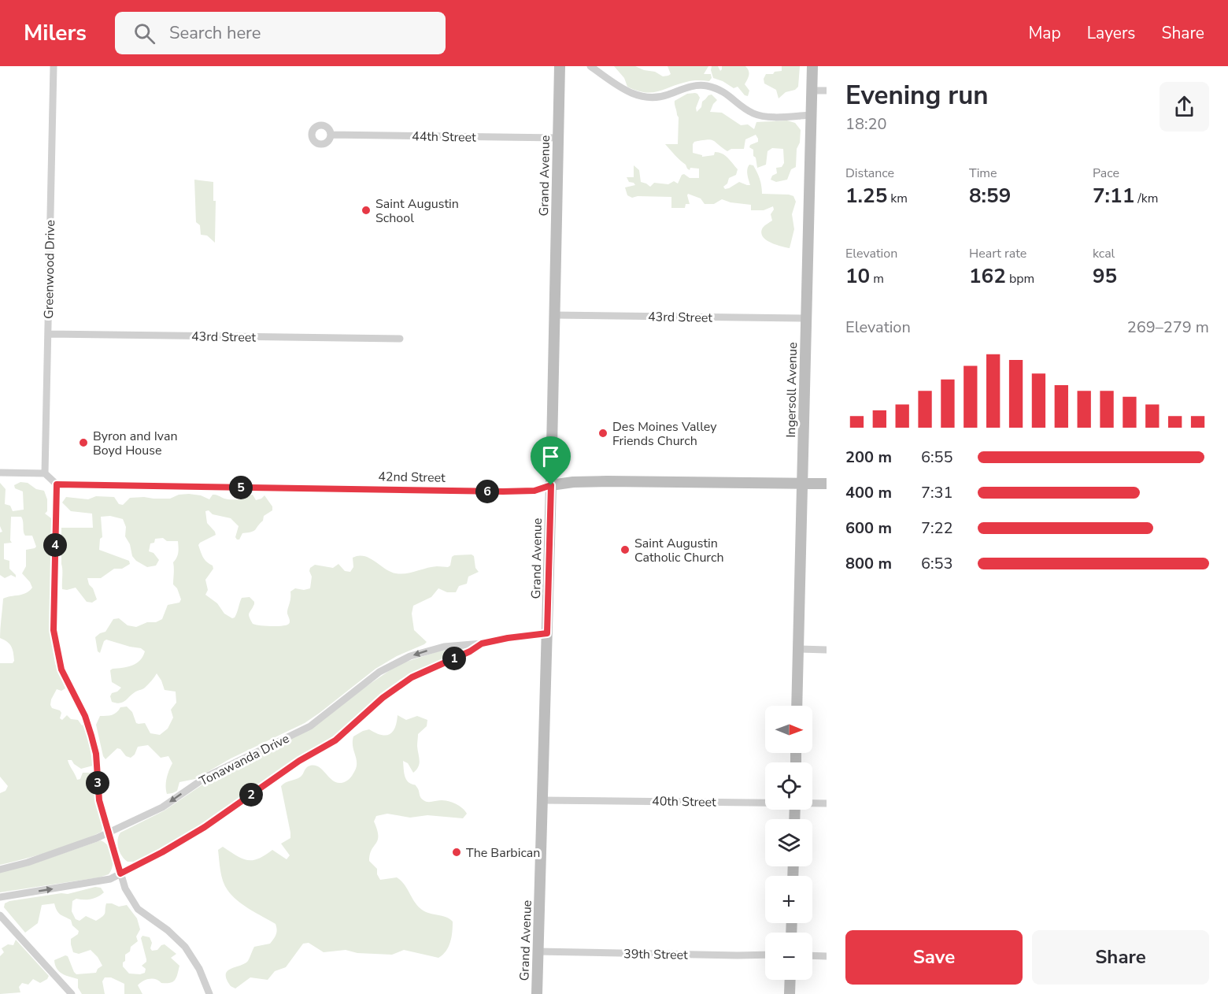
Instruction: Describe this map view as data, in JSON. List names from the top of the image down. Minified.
{"streets":{"main road":["Grand Avenue","Ingersoll Avenue","42nd Street"],"street":["44th Street","Greenwood Drive","43rd Street","Tonawanda Drive","40th Street","39th Street"]},"crossings":[["44th Street","Grand Avenue"],["Grand Avenue","43rd Street"],["Grand Avenue","42nd Street"],["Grand Avenue","Tonawanda Drive"],["Grand Avenue","40th Street"],["Grand Avenue","39th Street"],["Greenwood Drive","43rd Street"],["43rd Street","Ingersoll Avenue"],["Ingersoll Avenue","42nd Street"]],"places":["Saint Augustin School","Des Moines Valley Friends Church","Byron and Ivan Boyd House","Saint Augustin Catholic Church","The Barbican"],"north":"right","page":{"header":"Milers","search":"Search here","nav":["Map","Layers","Share"],"heading":["Evening run","18:20"],"stats":[["Distance","1.25 km"],["Time","8:59"],["Pace","7:11 /km"],["Elevation","10 m"],["Heart rate","162 bpm"],["kcal","95"]],"chart":["Elevation","269–279 m"],"list":[{"name":"200 m","note":"6:55"},{"name":"400 m","note":"7:31"},{"name":"600 m","note":"7:22"},{"name":"800 m","note":"6:53"}],"pins":["5","6","4","1","3","2"],"map_buttons":["+","−"],"buttons":["Save","Share"]}}
